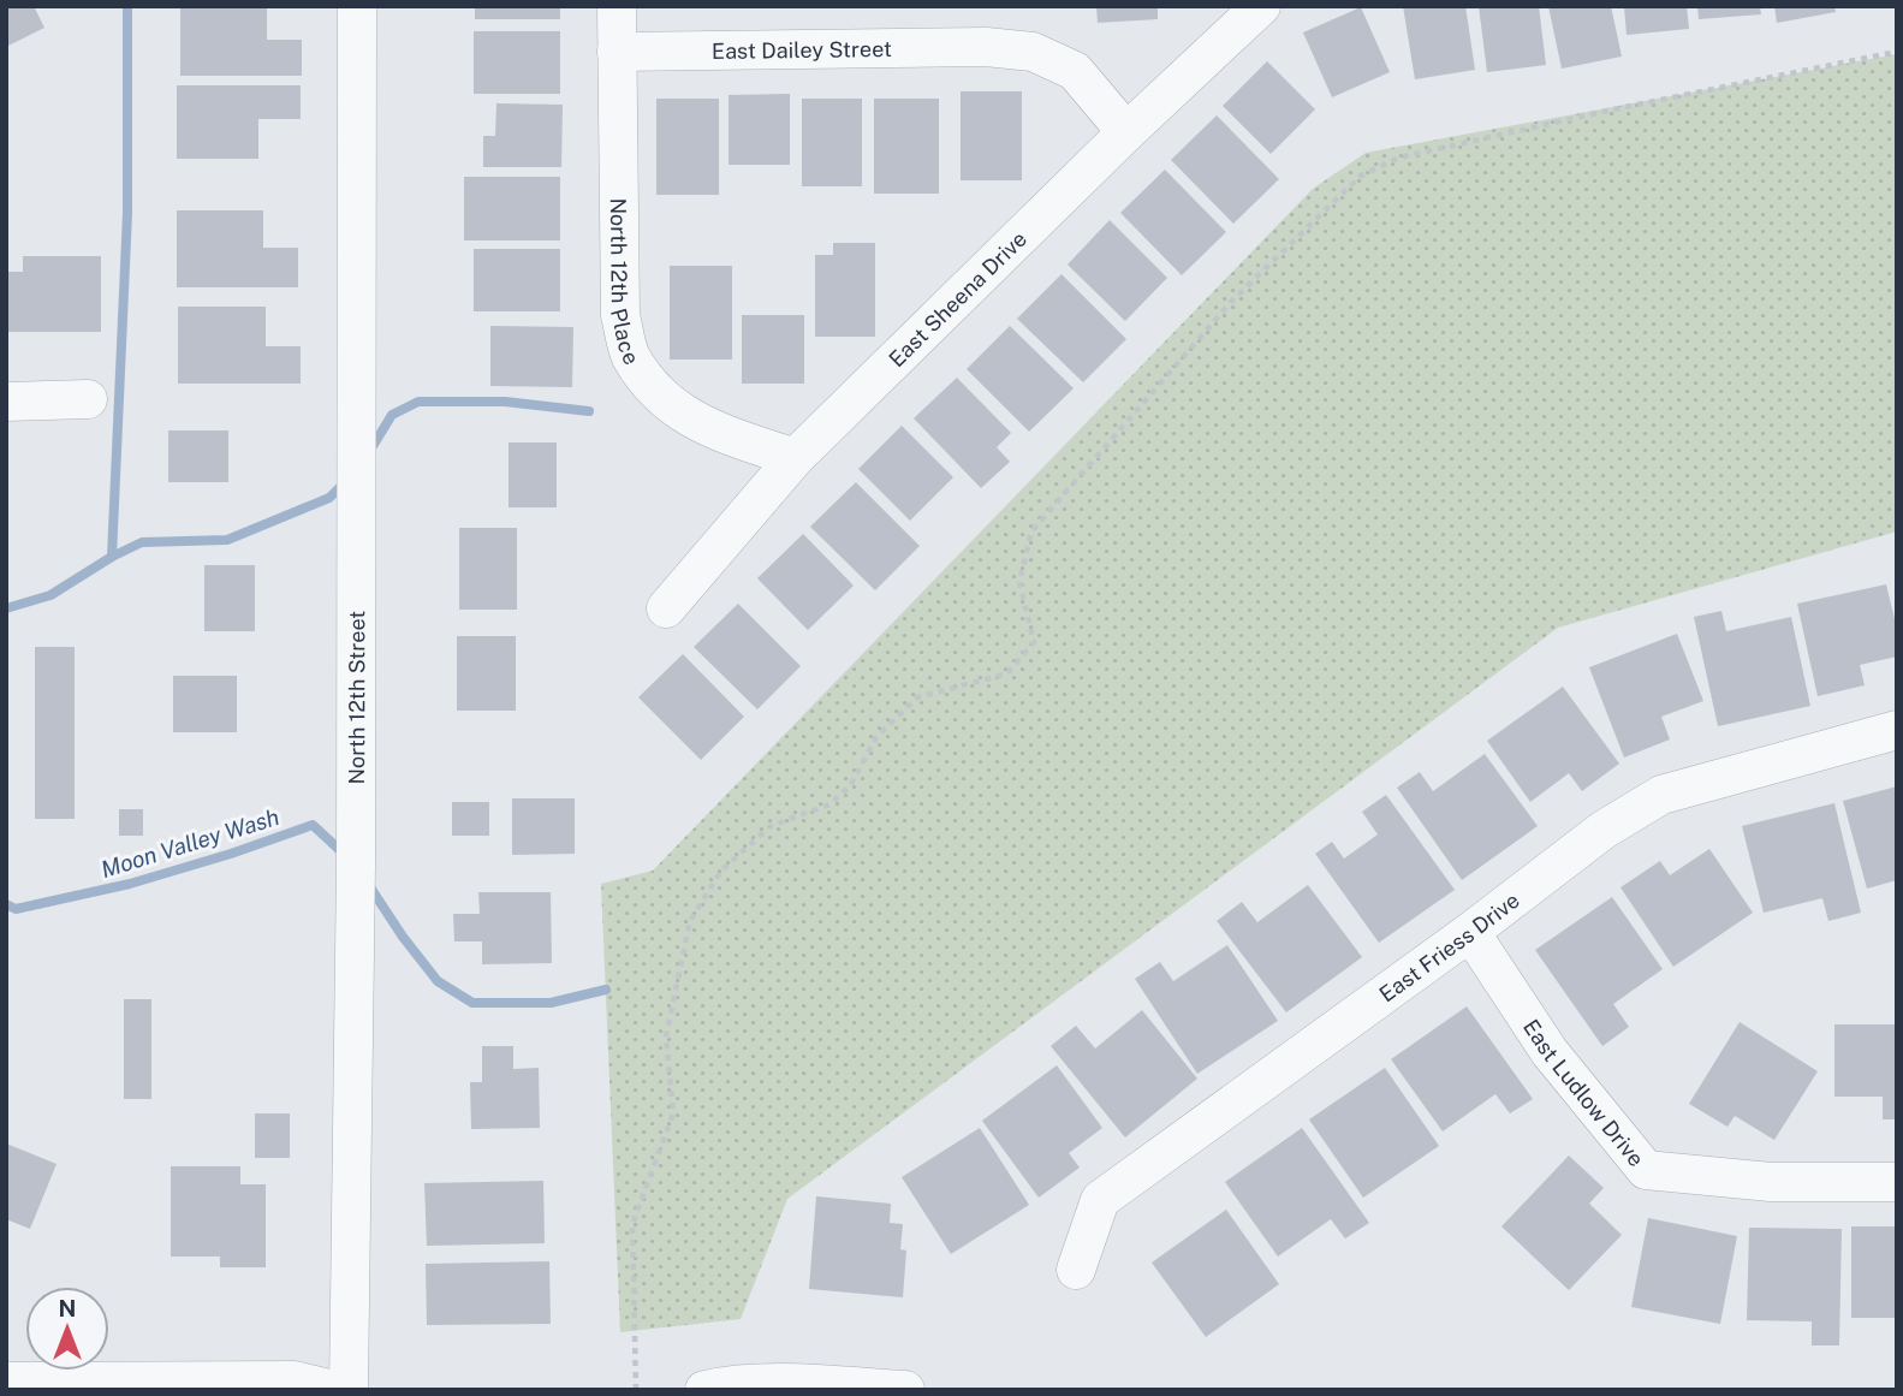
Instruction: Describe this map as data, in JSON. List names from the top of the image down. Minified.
{"streets":{"street":["East Dailey Street","North 12th Place","East Sheena Drive","North 12th Street","East Friess Drive","East Ludlow Drive"]},"crossings":[["East Dailey Street","North 12th Place"],["East Dailey Street","East Sheena Drive"],["North 12th Place","East Sheena Drive"],["East Friess Drive","East Ludlow Drive"]],"water":["Moon Valley Wash"],"north":"top"}
